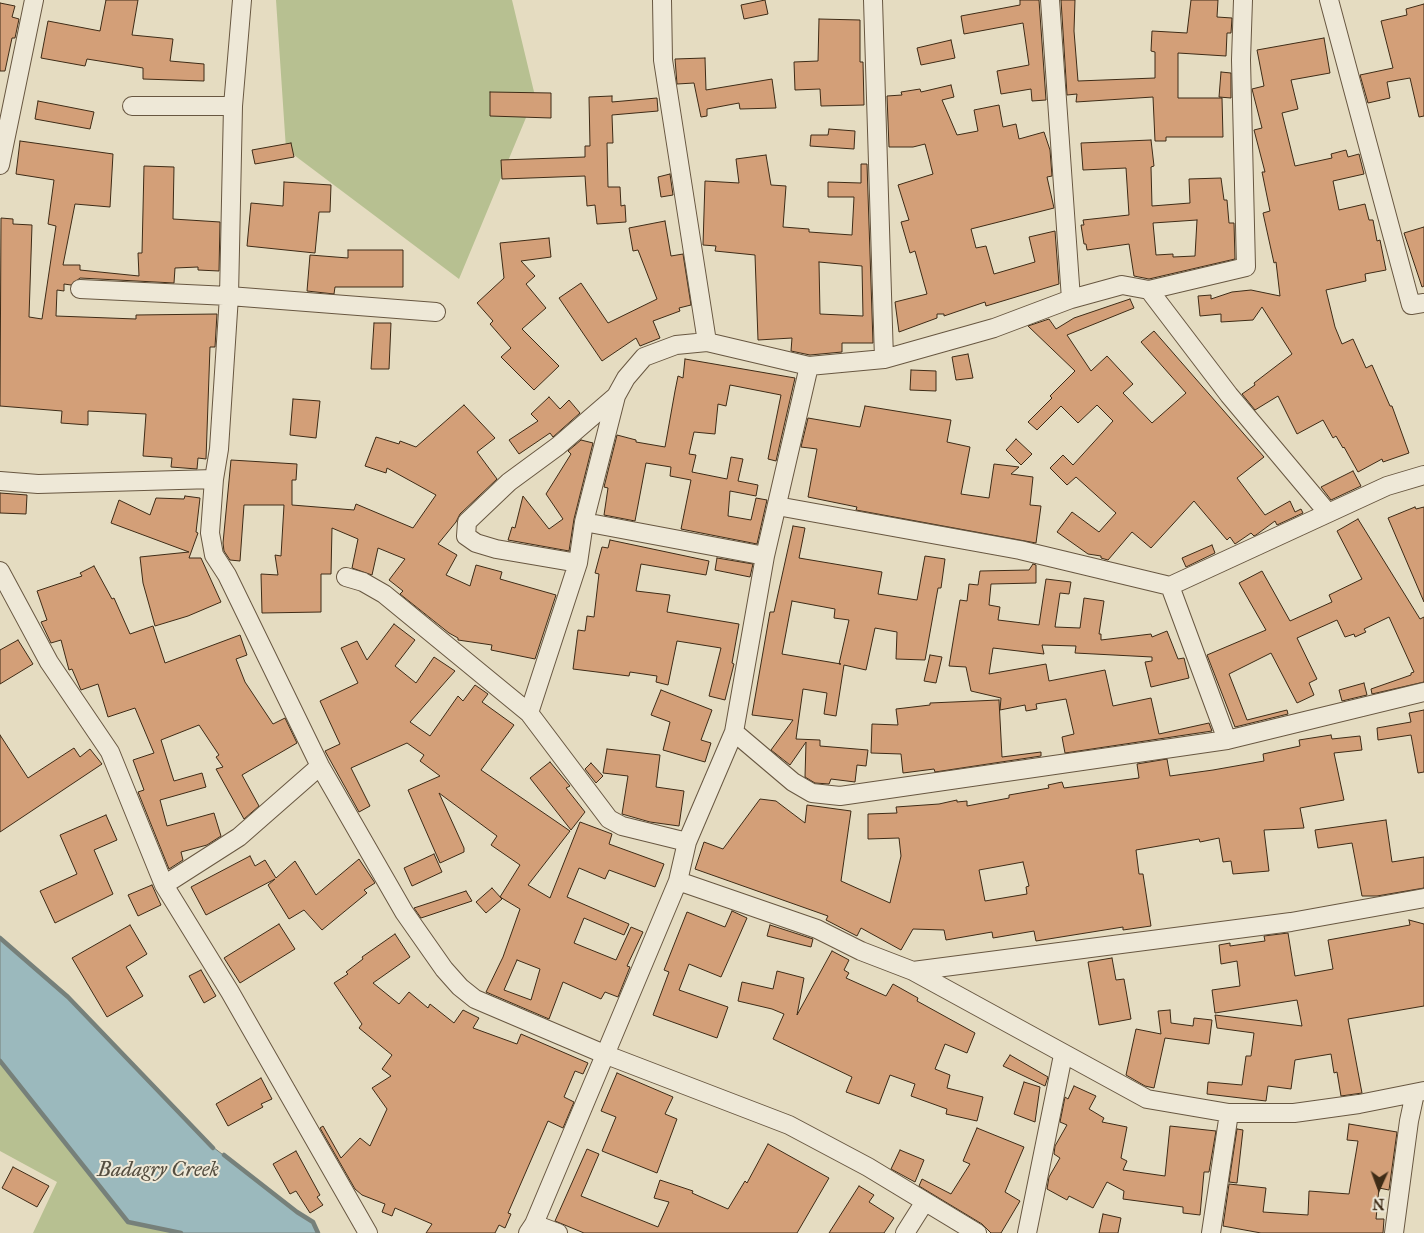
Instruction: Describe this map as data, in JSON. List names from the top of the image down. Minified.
{"water":["Badagry Creek"],"north":"bottom"}
